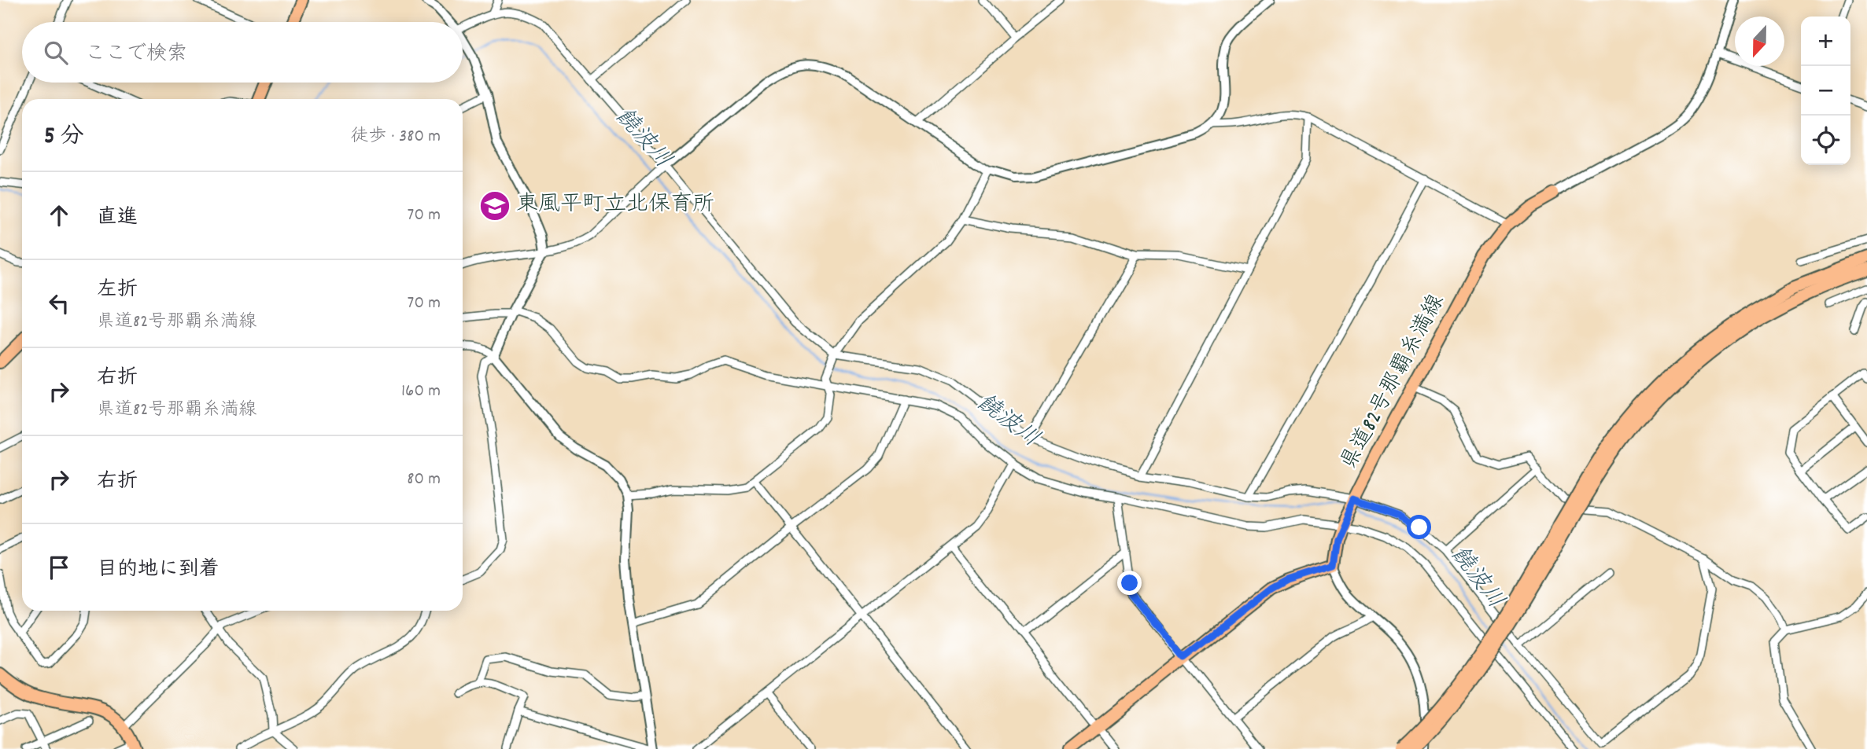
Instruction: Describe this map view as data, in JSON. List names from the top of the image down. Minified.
{"streets":{"main road":["県道82号那覇糸満線"]},"water":["饒波川"],"places":{"school or university":["東風平町立北保育所"]},"north":"bottom","page":{"map_buttons":["+","−"],"search":"ここで検索","heading":["5 分","徒歩 · 380 m"],"list":[["直進","70 m"],["左折","県道82号那覇糸満線","70 m"],["右折","県道82号那覇糸満線","160 m"],["右折","80 m"],"目的地に到着"]}}
